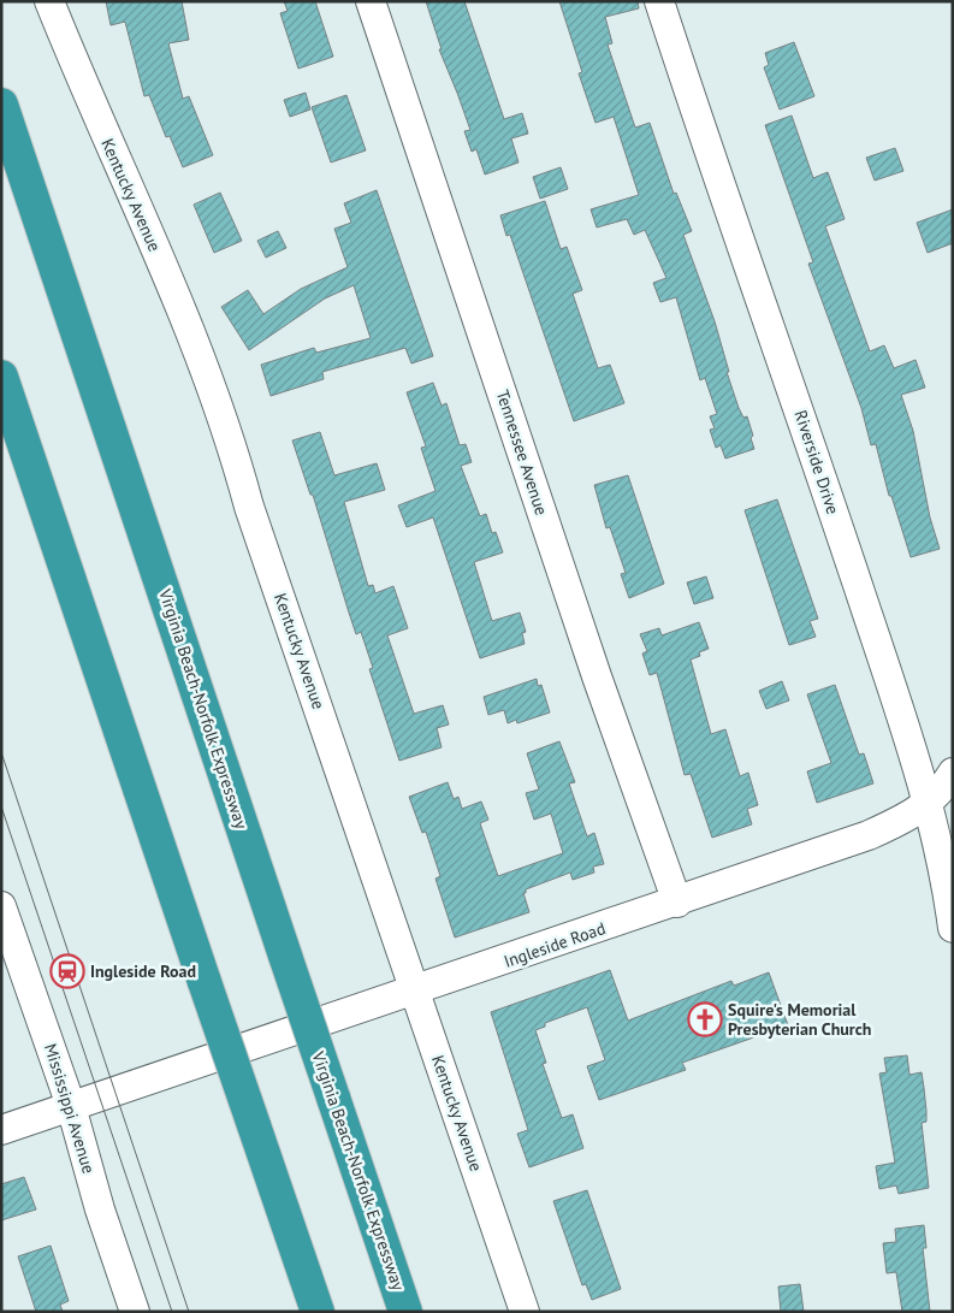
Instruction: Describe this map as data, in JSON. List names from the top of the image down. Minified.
{"streets":{"highway":["Virginia Beach-Norfolk Expressway"],"street":["Kentucky Avenue","Tennessee Avenue","Riverside Drive","Ingleside Road","Mississippi Avenue"]},"crossings":[["Kentucky Avenue","Ingleside Road"],["Tennessee Avenue","Ingleside Road"],["Riverside Drive","Ingleside Road"],["Ingleside Road","Mississippi Avenue"]],"places":{"station":["Ingleside Road"],"church":["Squire's Memorial Presbyterian Church"]}}
